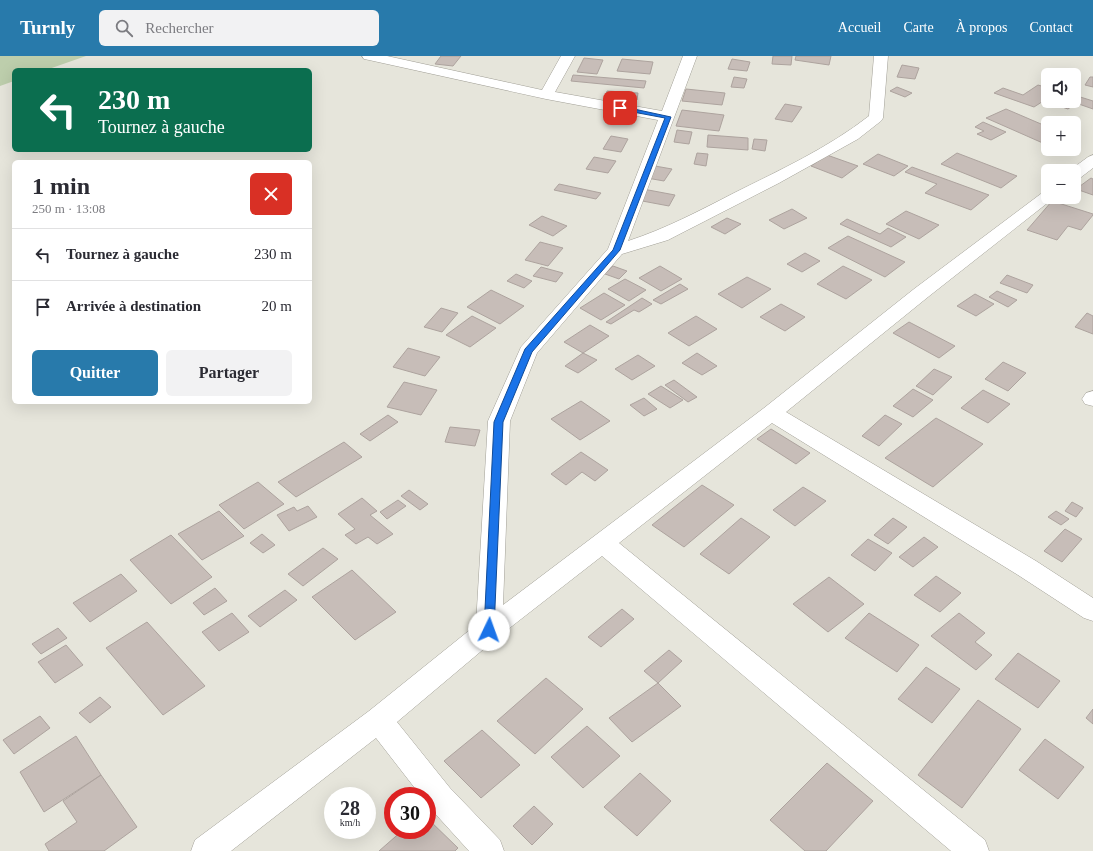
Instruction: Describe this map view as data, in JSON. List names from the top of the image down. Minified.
{"page":{"header":"Turnly","search":"Rechercher","nav":["Accueil","Carte","À propos","Contact"],"map_buttons":["+","−"],"turn":["230 m","Tournez à gauche"],"heading":["1 min","250 m · 13:08"],"list":[{"name":"Tournez à gauche","value":"230 m"},{"name":"Arrivée à destination","value":"20 m"}],"buttons":["Quitter","Partager"],"speed":"28 km/h","limit":"30"}}
